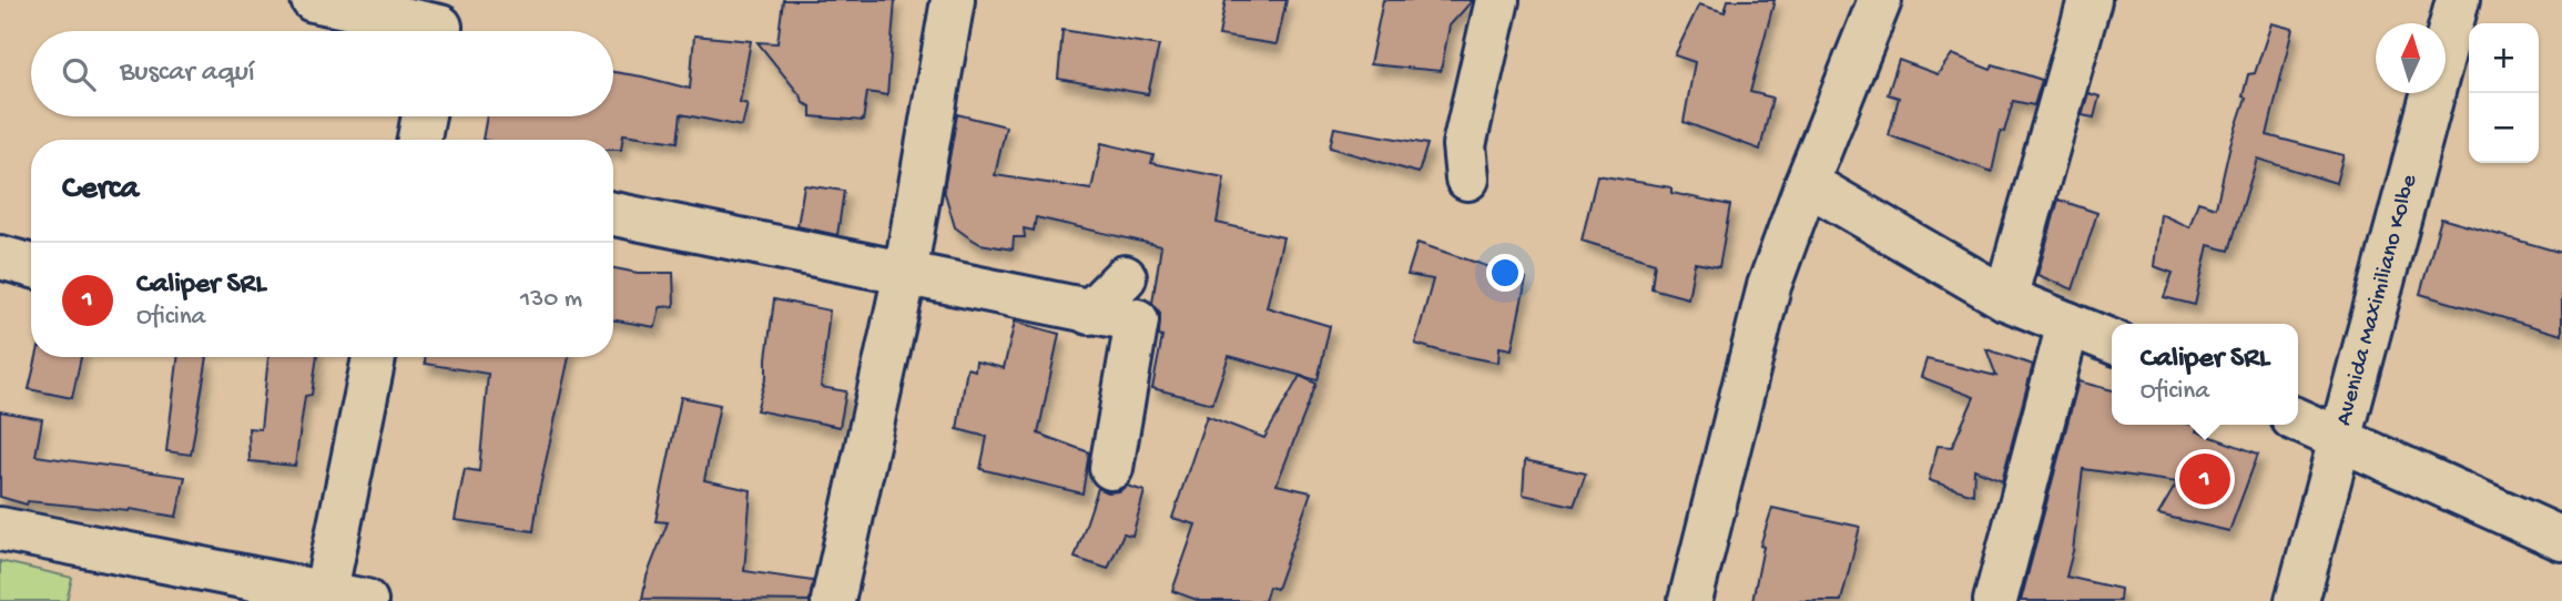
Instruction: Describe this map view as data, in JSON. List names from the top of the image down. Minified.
{"streets":{"street":["Avenida Maximiliano Kolbe"]},"north":"top","page":{"map_buttons":["+","−"],"search":"Buscar aquí","heading":"Cerca","list":[{"mark":"1","name":"Caliper SRL","note":"Oficina","value":"130 m"}],"popup":["Caliper SRL","Oficina"],"pins":"1"}}
